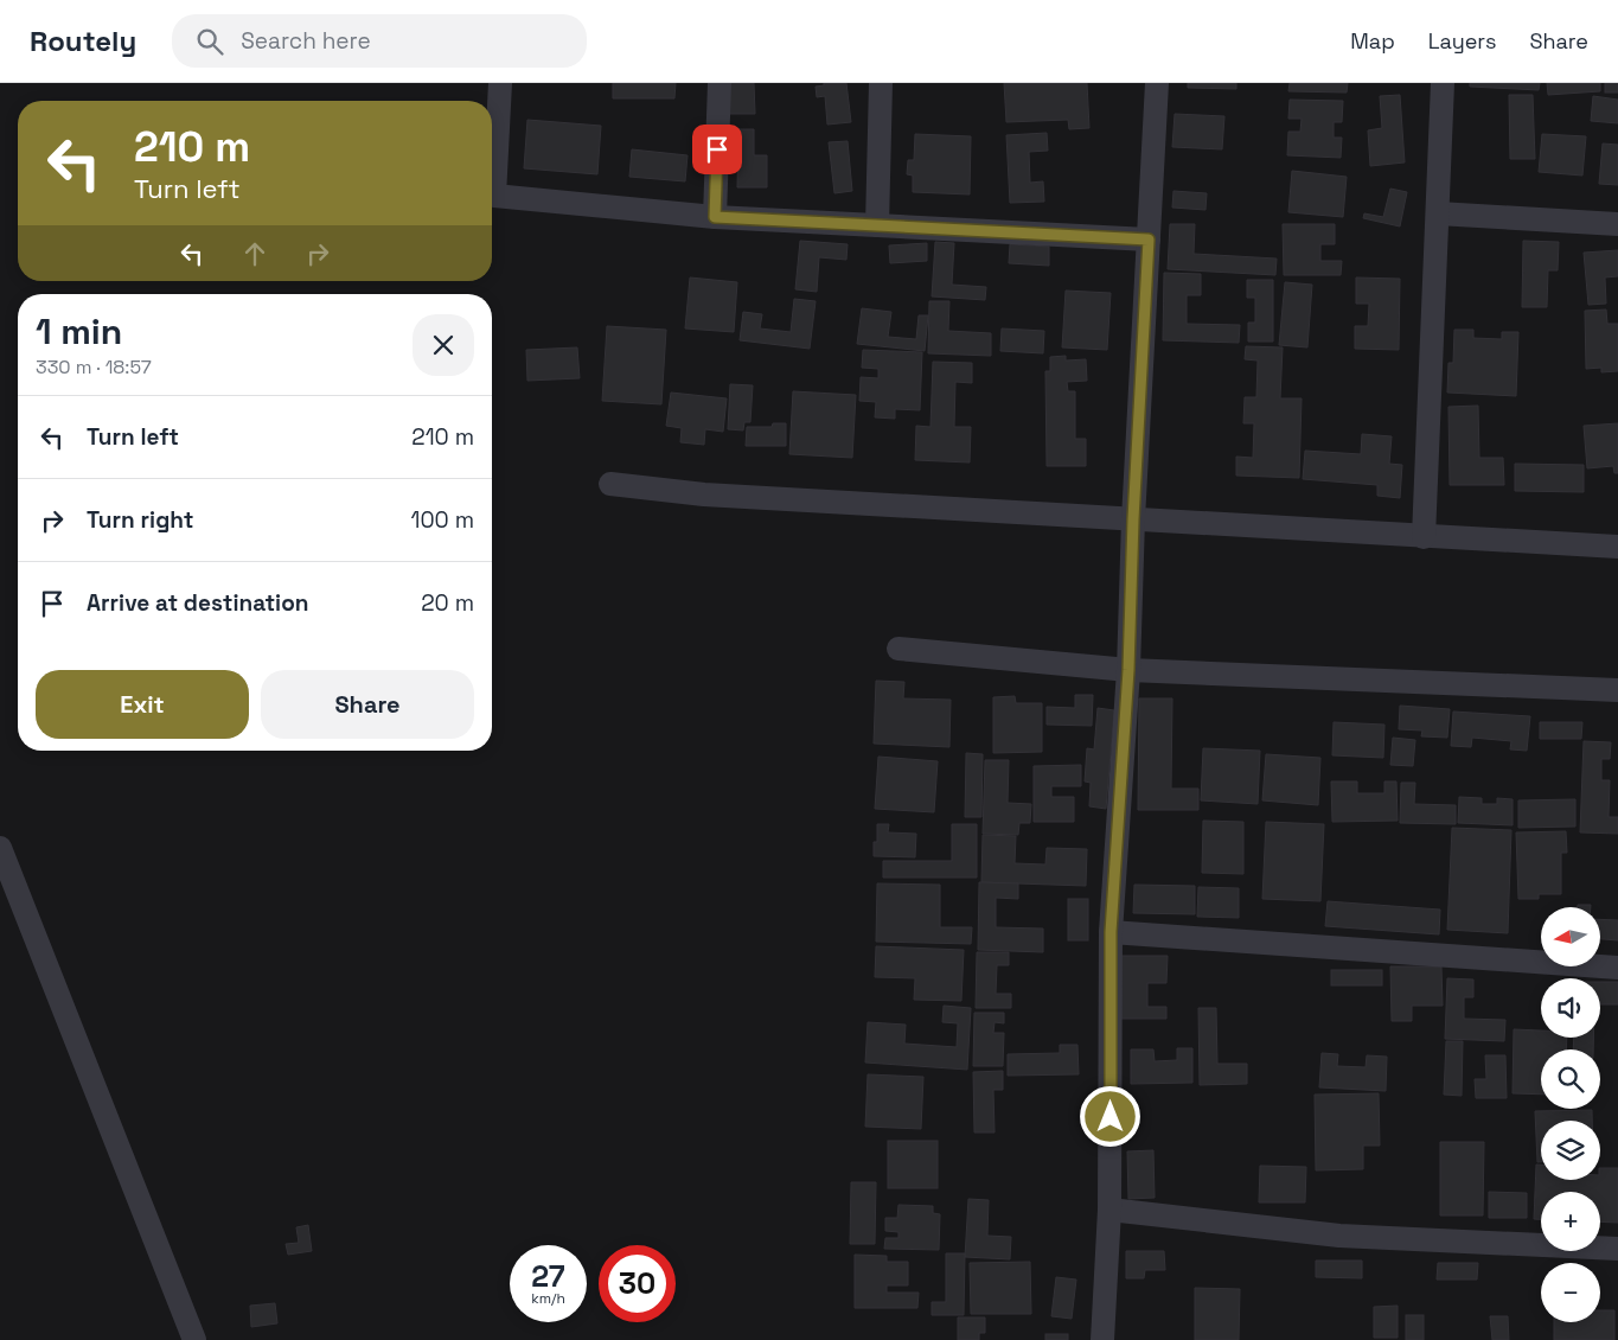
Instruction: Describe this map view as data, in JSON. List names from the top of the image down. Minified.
{"north":"left","page":{"header":"Routely","search":"Search here","nav":["Map","Layers","Share"],"turn":["210 m","Turn left"],"heading":["1 min","330 m · 18:57"],"list":[{"name":"Turn left","value":"210 m"},{"name":"Turn right","value":"100 m"},{"name":"Arrive at destination","value":"20 m"}],"buttons":["Exit","Share"],"map_buttons":["+","−"],"speed":"27 km/h","limit":"30"}}
